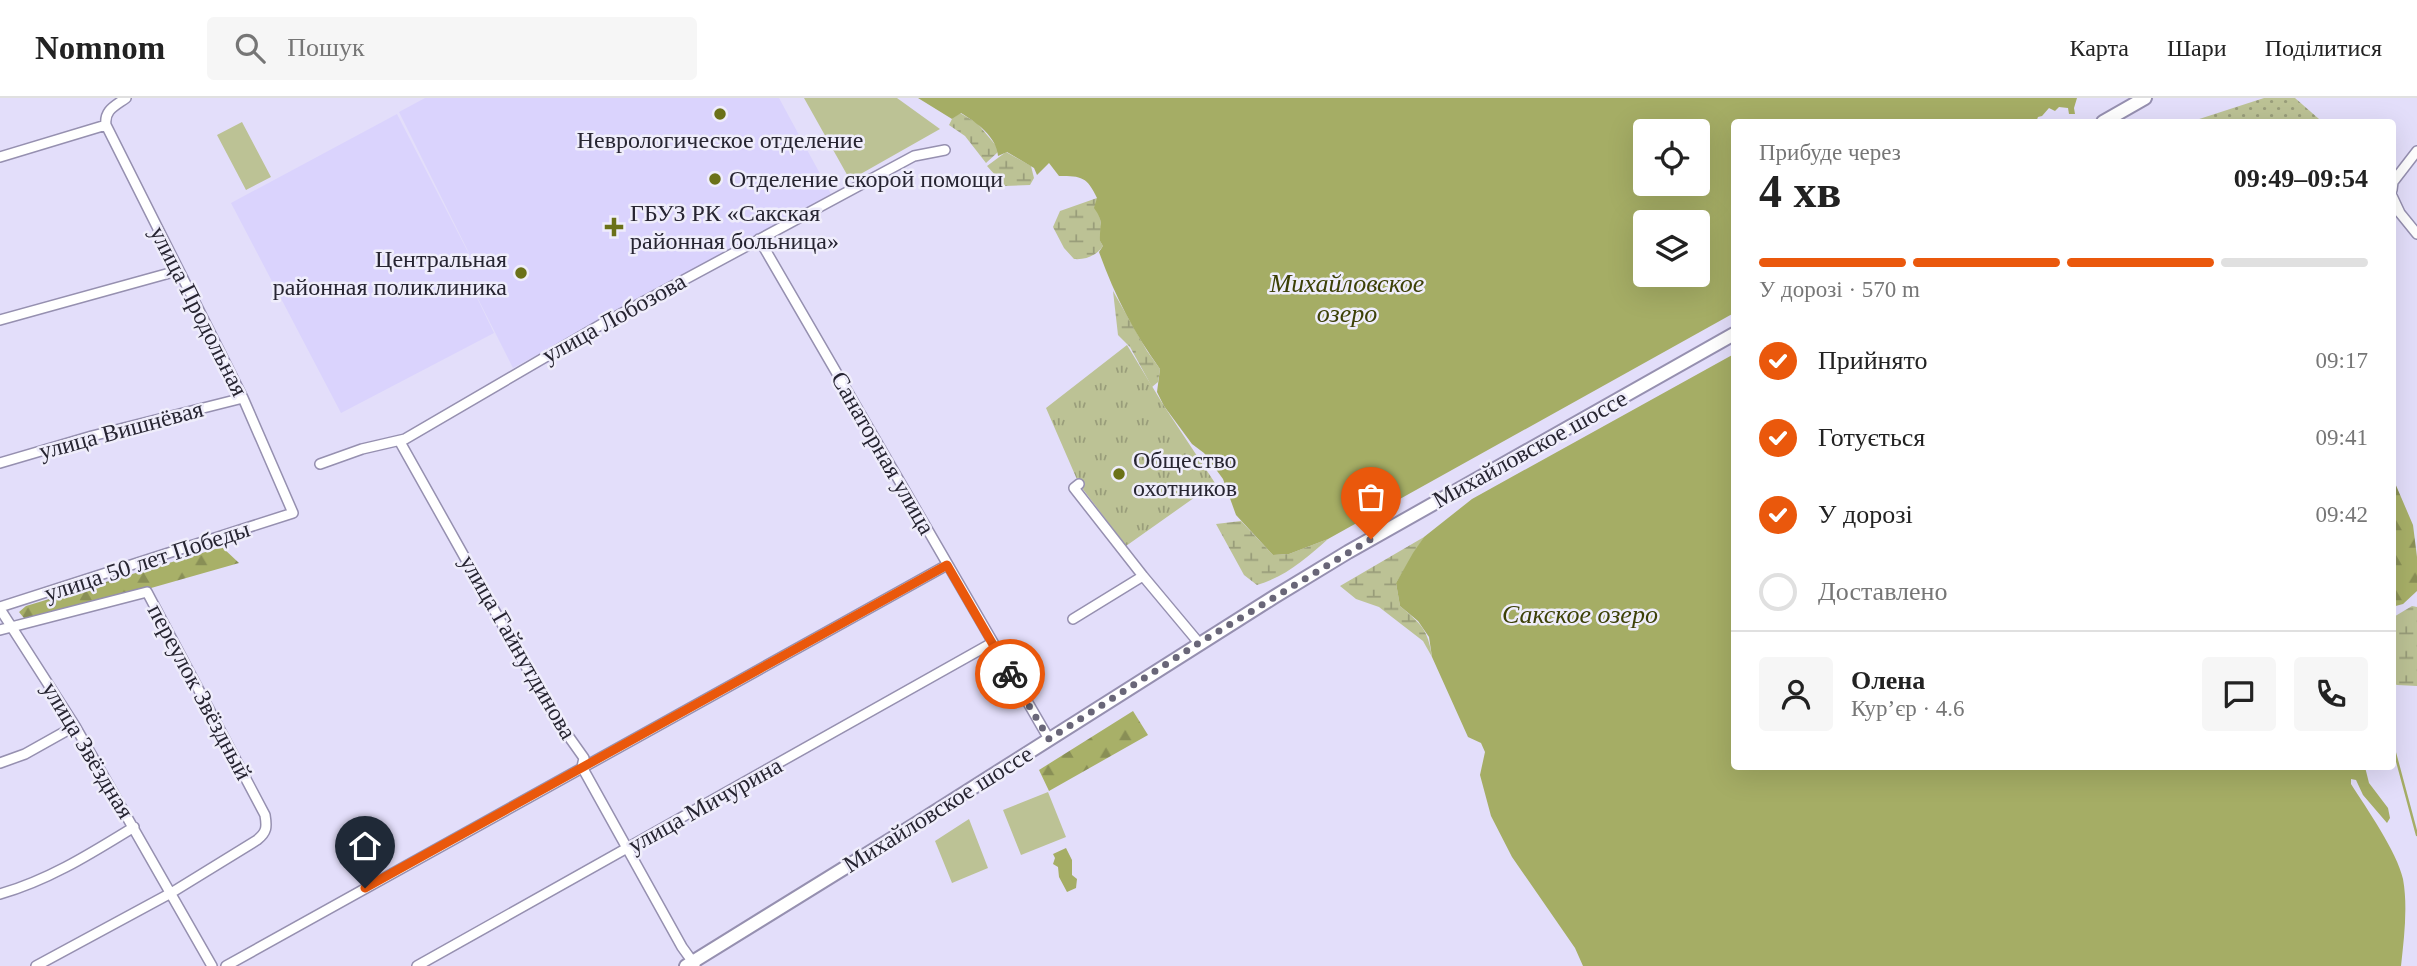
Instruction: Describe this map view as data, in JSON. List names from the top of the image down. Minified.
{"streets":{"main road":["Михайловское шоссе"],"street":["улица Продольная","улица Лобозова","улица Вишнёвая","Санаторная улица","улица 50 лет Победы","улица Гайнутдинова","переулок Звёздный","улица Звёздная","улица Мичурина"]},"crossings":[["улица Продольная","улица Вишнёвая"],["улица Продольная","улица 50 лет Победы"],["улица Лобозова","Санаторная улица"],["улица Лобозова","улица Гайнутдинова"],["Михайловское шоссе","Санаторная улица"],["Михайловское шоссе","улица Гайнутдинова"],["Санаторная улица","улица Мичурина"],["улица 50 лет Победы","улица Звёздная"],["улица Гайнутдинова","улица Мичурина"],["переулок Звёздный","улица Звёздная"]],"water":["Михайловское озеро","Сакское озеро"],"places":{"other":["Неврологическое отделение","Отделение скорой помощи","Центральная районная поликлиника","Общество охотников"],"health":["ГБУЗ РК «Сакская районная больница»"]},"page":{"header":"Nomnom","search":"Пошук","nav":["Карта","Шари","Поділитися"],"heading":["4 хв","Прибуде через","09:49–09:54"],"panel":["Олена","Кур’єр · 4.6"],"bar":"У дорозі · 570 m","list":[["Прийнято","09:17"],["Готується","09:41"],["У дорозі","09:42"],"Доставлено"]}}
